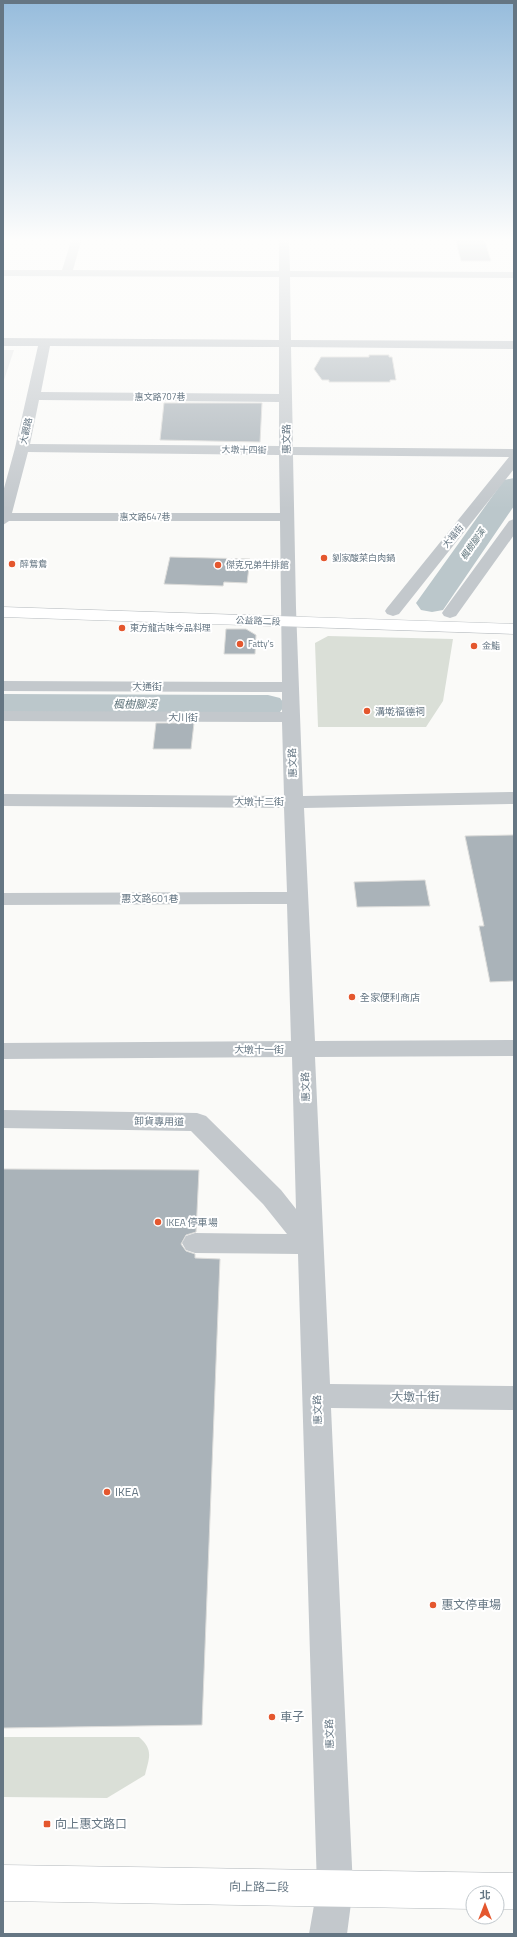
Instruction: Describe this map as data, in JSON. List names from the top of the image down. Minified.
{"streets":{"main road":["公益路二段","向上路二段"],"street":["惠文路707巷","大觀路","惠文路","大墩十四街","惠文路647巷","大福街","大通街","大川街","大墩十二街","惠文路601巷","大墩十一街","卸貨專用道","大墩十街"]},"crossings":[["惠文路707巷","大觀路"],["惠文路707巷","惠文路"],["大觀路","大墩十四街"],["大觀路","惠文路647巷"],["惠文路","大墩十四街"],["惠文路","惠文路647巷"],["惠文路","公益路二段"],["惠文路","大通街"],["惠文路","大川街"],["惠文路","大墩十二街"],["惠文路","惠文路601巷"],["惠文路","大墩十一街"],["惠文路","卸貨專用道"],["惠文路","大墩十街"],["惠文路","向上路二段"],["大福街","公益路二段"]],"water":["楓樹腳溪"],"places":{"other":["劉家酸菜白肉鍋","醉鴛鴦","傑克兄弟牛排館","東方龍古味今品料理","Fatty's","金鮨","溝墘福德祠","全家便利商店","IKEA 停車場","IKEA","惠文停車場","車子"],"transit":["向上惠文路口"]},"north":"top"}
